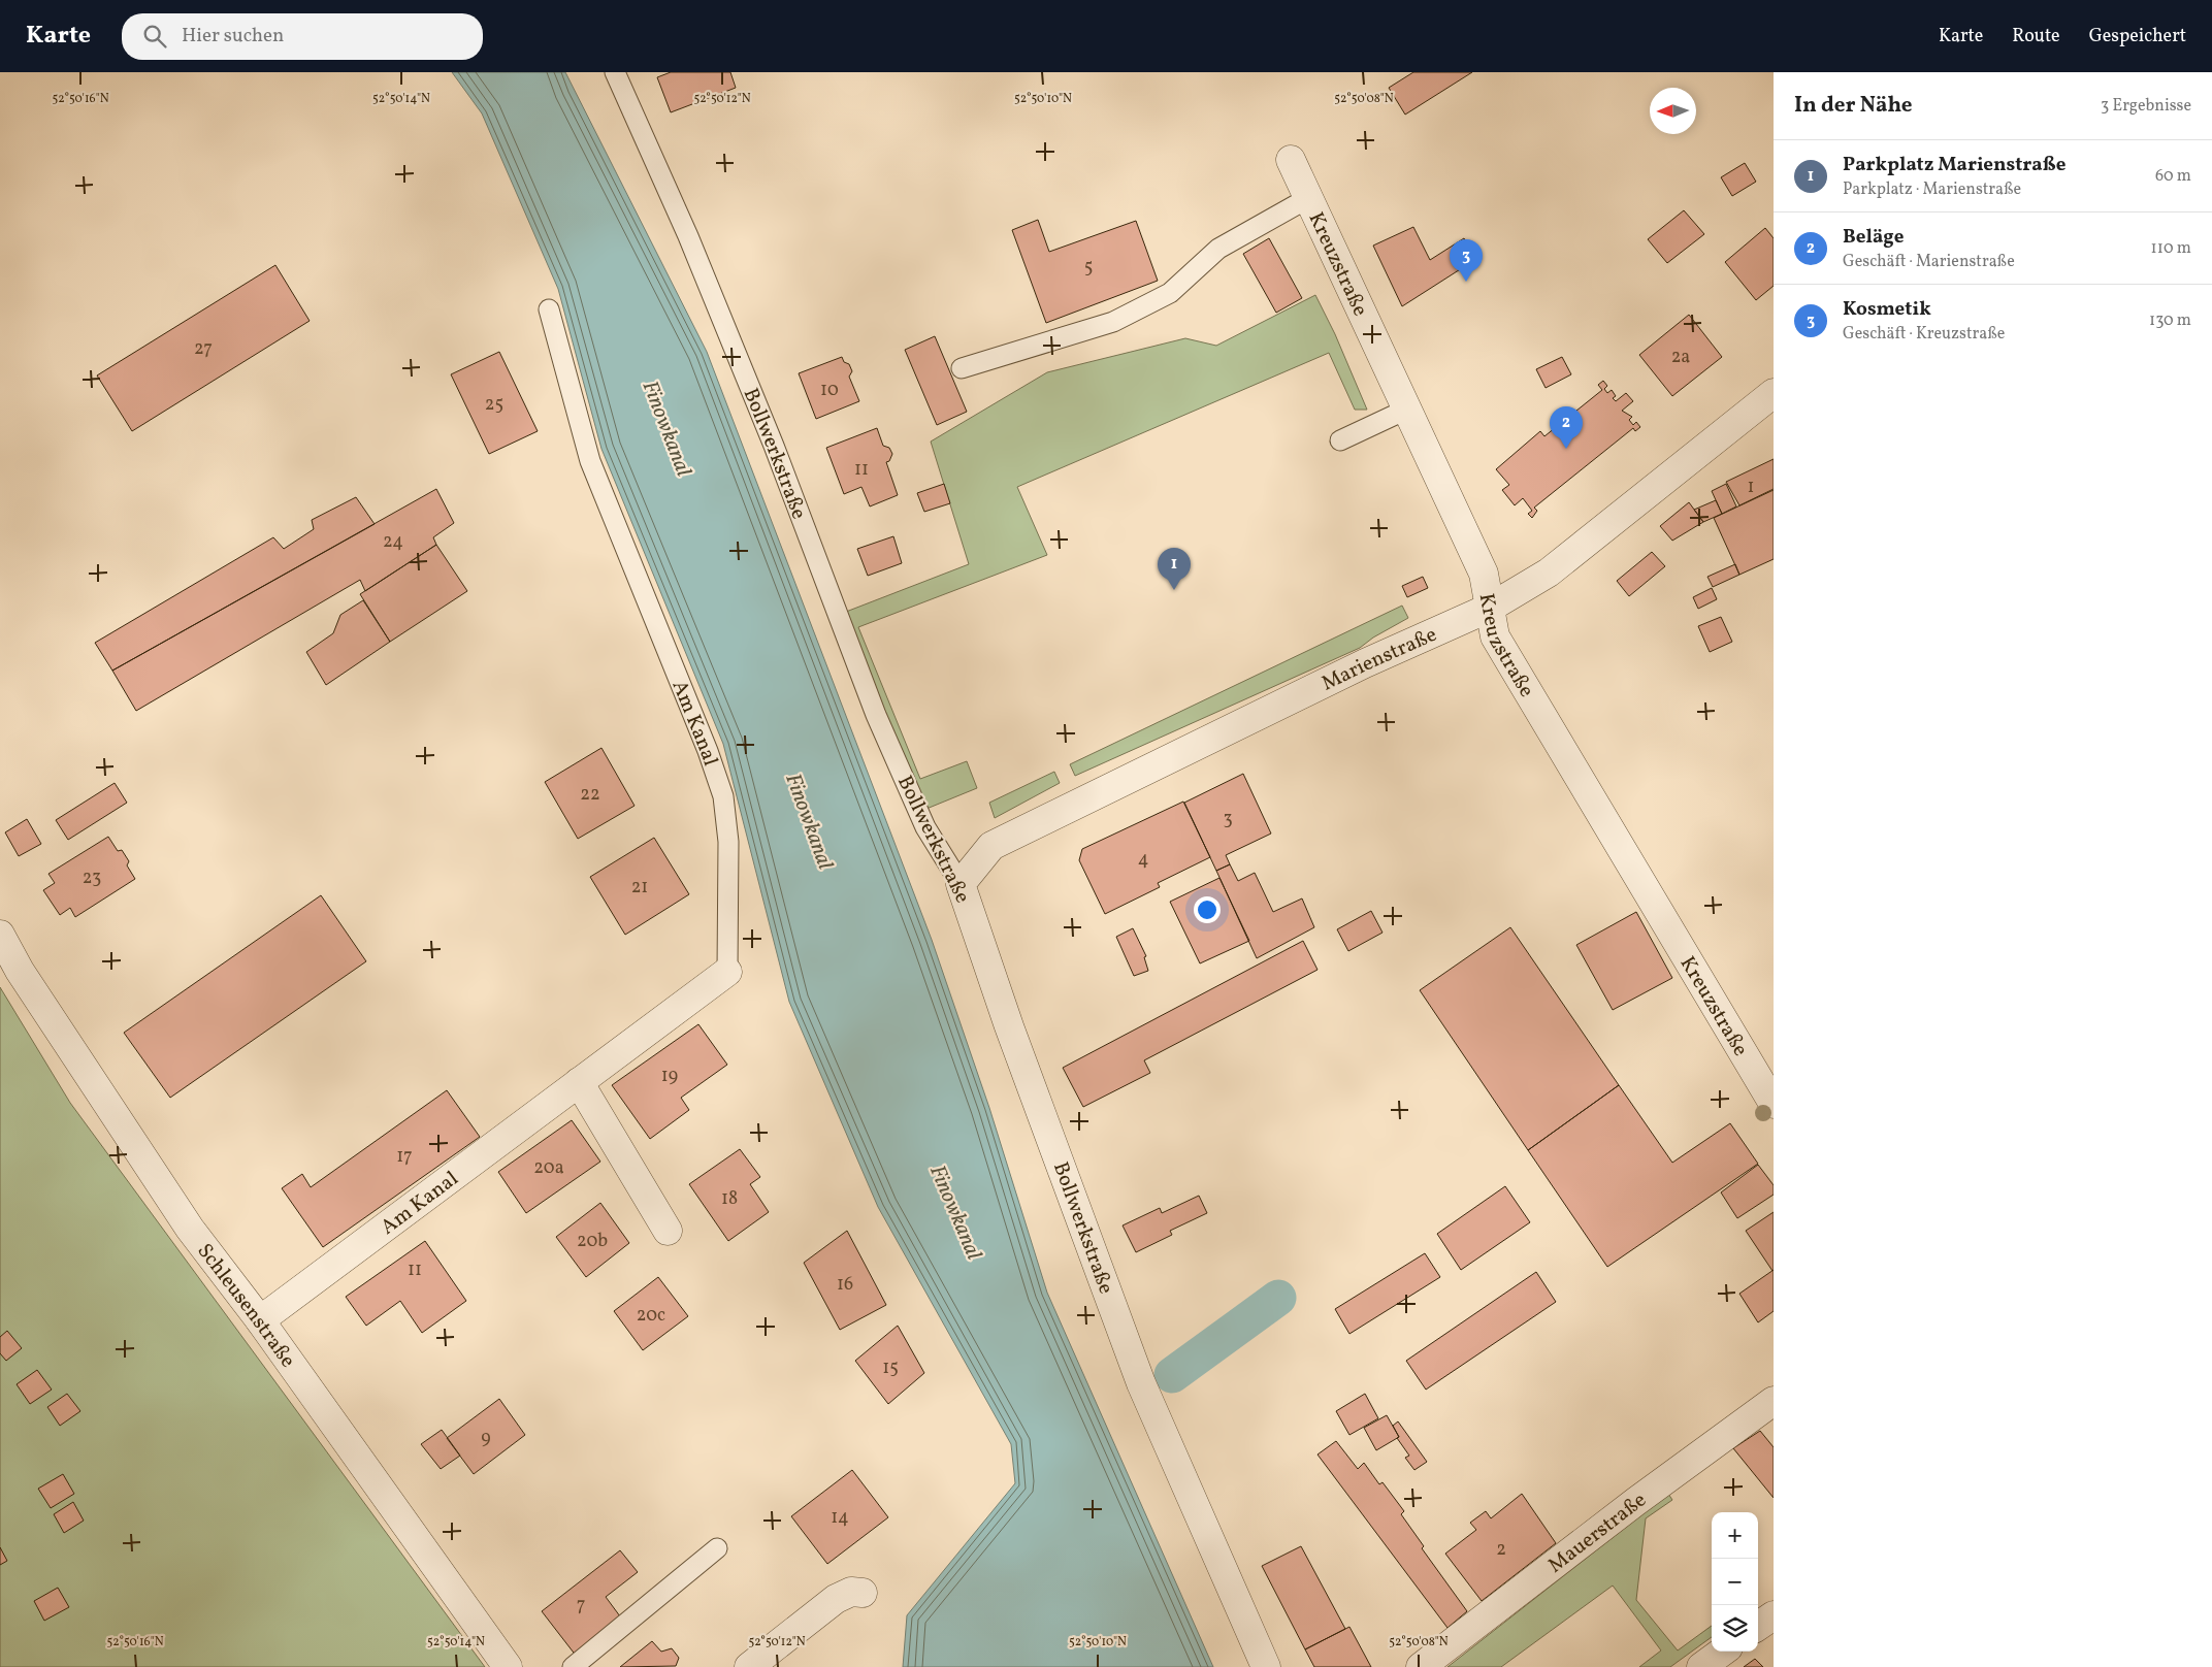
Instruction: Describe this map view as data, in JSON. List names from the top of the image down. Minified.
{"streets":{"street":["Kreuzstraße","Bollwerkstraße","Marienstraße","Am Kanal","Schleusenstraße","Mauerstraße"]},"crossings":[["Kreuzstraße","Marienstraße"],["Bollwerkstraße","Marienstraße"],["Am Kanal","Schleusenstraße"]],"water":["Finowkanal"],"house_numbers":["5","27","2a","10","25","11","1","24","22","3","4","23","21","19","17","20a","18","20b","11","16","20c","15","9","14","2","7"],"north":"left","page":{"header":"Karte","search":"Hier suchen","nav":["Karte","Route","Gespeichert"],"heading":["In der Nähe","3 Ergebnisse"],"list":[{"mark":"1","name":"Parkplatz Marienstraße","note":"Parkplatz · Marienstraße","value":"60 m"},{"mark":"2","name":"Beläge","note":"Geschäft · Marienstraße","value":"110 m"},{"mark":"3","name":"Kosmetik","note":"Geschäft · Kreuzstraße","value":"130 m"}],"pins":["3","2","1"],"map_buttons":["+","−"]},"coordinates":["52°50'16\"N","52°50'14\"N","52°50'12\"N","52°50'10\"N","52°50'08\"N"]}
